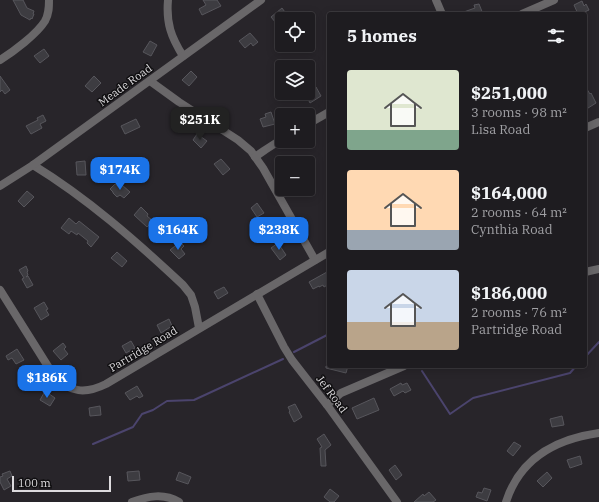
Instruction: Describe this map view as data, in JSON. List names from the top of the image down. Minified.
{"streets":{"street":["Meade Road","Partridge Road","Jef Road"]},"crossings":[["Partridge Road","Jef Road"]],"scale_bar":"100 m","page":{"map_buttons":["+","−"],"heading":"5 homes","list":[{"name":"$251,000","note":"3 rooms · 98 m² · Lisa Road"},{"name":"$164,000","note":"2 rooms · 64 m² · Cynthia Road"},{"name":"$186,000","note":"2 rooms · 76 m² · Partridge Road"}],"price":["$251K","$174K","$164K","$238K","$186K"],"scale":"100 m"}}
